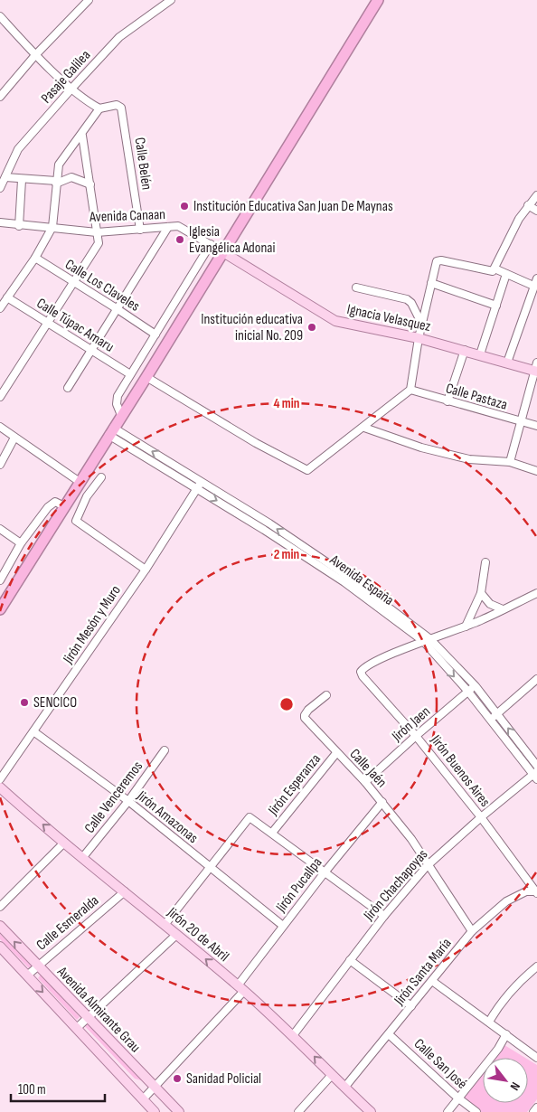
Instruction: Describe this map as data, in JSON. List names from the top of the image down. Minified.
{"streets":{"main road":["Ignacia Velasquez","Jirón 20 de Abril","Avenida Almirante Grau"],"street":["Pasaje Galilea","Calle Belén","Avenida Canaan","Calle Los Claveles","Calle Túpac Amaru","Calle Pastaza","Avenida España","Jirón Mesón y Muro","Jirón Jaen","Calle Jaén","Jirón Buenos Aires","Jirón Esperanza","Calle Venceremos","Jirón Amazonas","Jirón Pucallpa","Jirón Chachapoyas","Calle Esmeralda","Jirón Santa María","Calle San José"]},"crossings":[["Calle Belén","Avenida Canaan"],["Avenida Canaan","Ignacia Velasquez"],["Avenida España","Jirón Mesón y Muro"],["Avenida España","Jirón Jaen"],["Avenida España","Jirón Buenos Aires"],["Avenida España","Jirón Chachapoyas"],["Jirón Mesón y Muro","Jirón Amazonas"],["Jirón Jaen","Calle Jaén"],["Jirón Jaen","Jirón Buenos Aires"],["Calle Jaén","Jirón Esperanza"],["Calle Jaén","Jirón Pucallpa"],["Calle Jaén","Jirón Chachapoyas"],["Calle Jaén","Jirón Santa María"],["Jirón Buenos Aires","Jirón Chachapoyas"],["Jirón Buenos Aires","Jirón Santa María"],["Calle Venceremos","Jirón Amazonas"],["Calle Venceremos","Jirón 20 de Abril"],["Jirón Amazonas","Jirón Pucallpa"],["Jirón Pucallpa","Jirón 20 de Abril"],["Jirón Pucallpa","Avenida Almirante Grau"],["Jirón Chachapoyas","Jirón 20 de Abril"],["Calle Esmeralda","Jirón 20 de Abril"],["Calle Esmeralda","Avenida Almirante Grau"],["Jirón 20 de Abril","Jirón Santa María"],["Jirón Santa María","Calle San José"]],"one_way":["Jirón 20 de Abril"],"places":["Institución Educativa San Juan De Maynas","Iglesia Evangélica Adonai","Institución educativa inicial No. 209","SENCICO","Sanidad Policial"],"scale_bar":"100 m","north":"bottom right","rings":["4 min","2 min"]}
